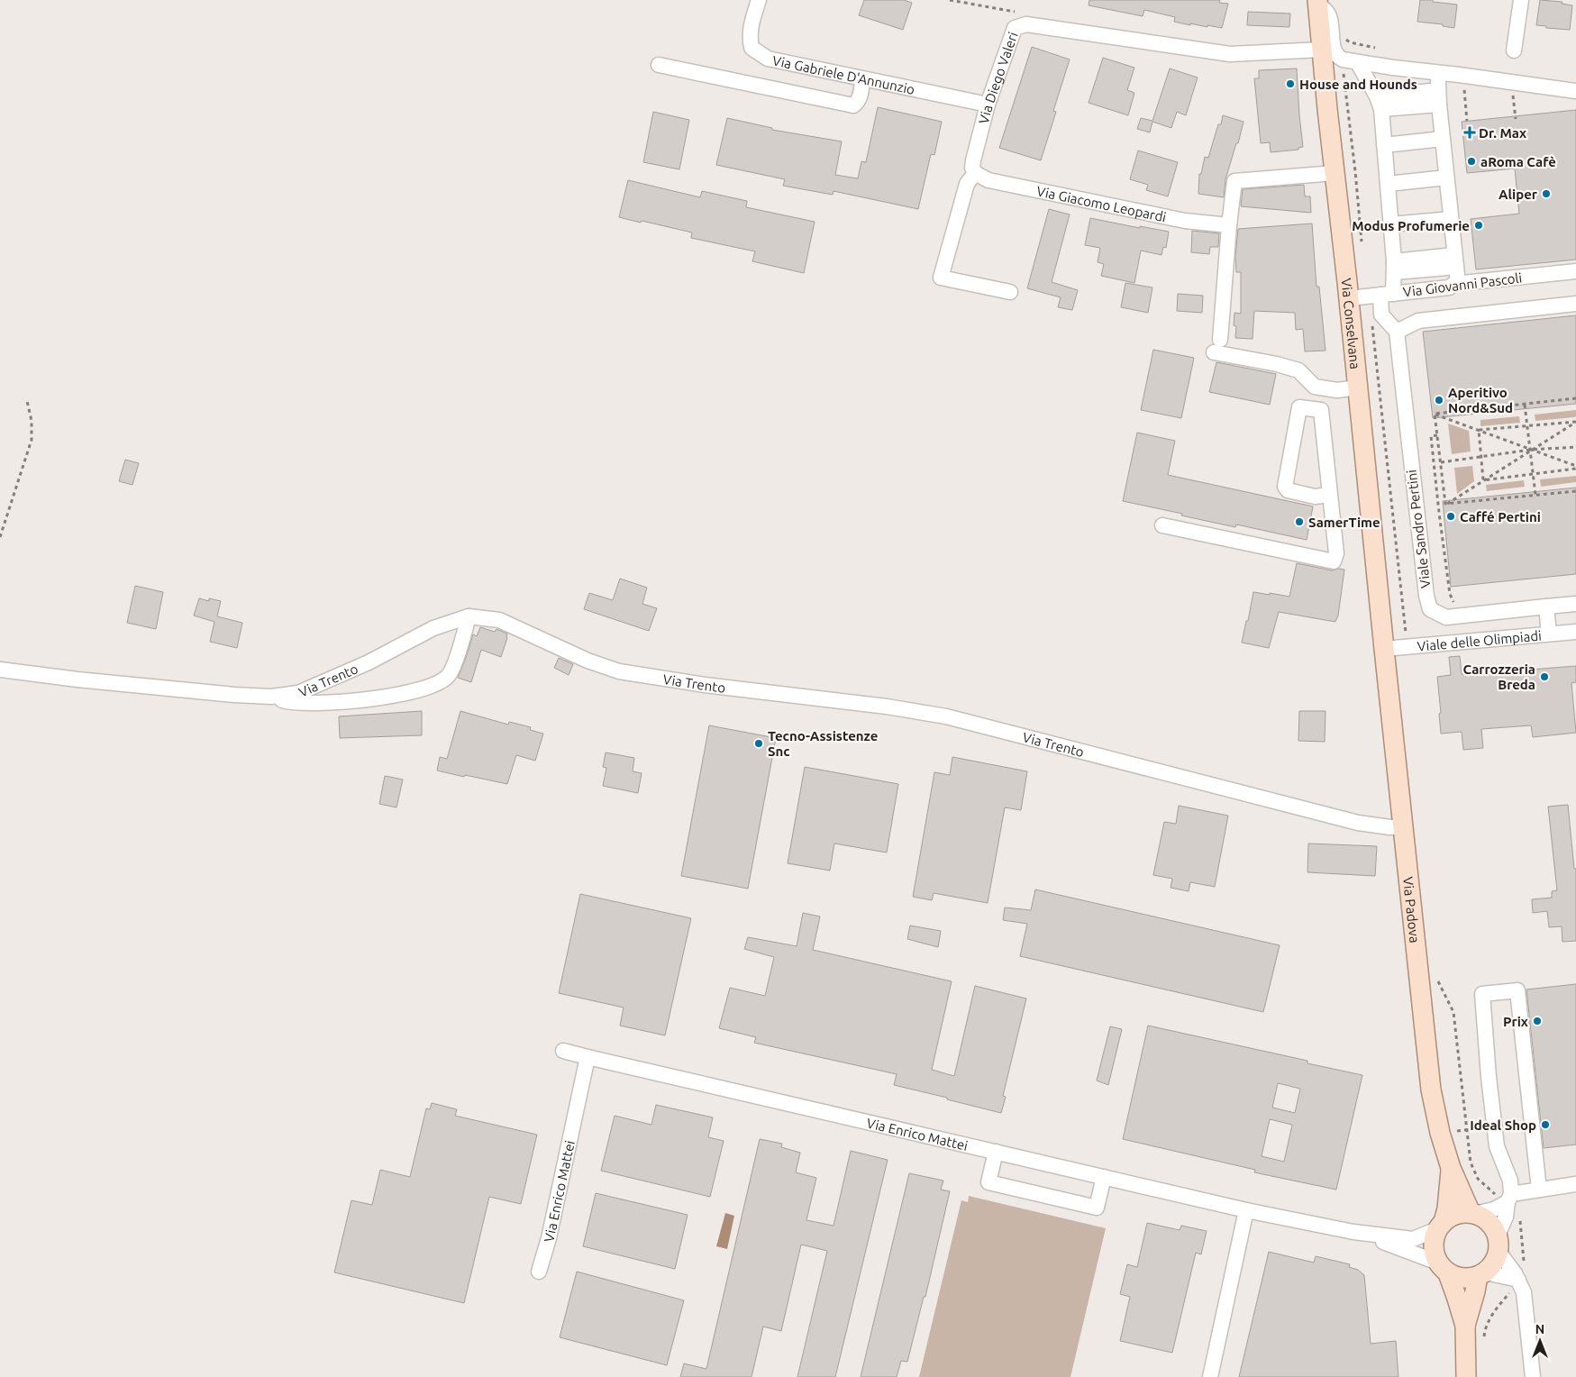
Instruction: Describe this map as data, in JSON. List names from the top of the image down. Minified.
{"streets":{"main road":["Via Conselvana","Via Padova"],"street":["Via Gabriele D'Annunzio","Via Diego Valeri","Via Giacomo Leopardi","Via Giovanni Pascoli","Viale Sandro Pertini","Viale delle Olimpiadi","Via Trento","Via Enrico Mattei"]},"crossings":[["Via Gabriele D'Annunzio","Via Diego Valeri"],["Via Diego Valeri","Via Giacomo Leopardi"],["Via Diego Valeri","Via Conselvana"],["Via Giovanni Pascoli","Via Conselvana"],["Via Conselvana","Viale delle Olimpiadi"],["Via Conselvana","Via Padova"],["Viale delle Olimpiadi","Via Padova"],["Via Trento","Via Padova"],["Via Padova","Via Enrico Mattei"]],"places":{"other":["House and Hounds","aRoma Cafè","Aliper","Modus Profumerie","Aperitivo Nord&Sud","Caffé Pertini","SamerTime","Carrozzeria Breda","Tecno-Assistenze Snc","Prix","Ideal Shop"],"health":["Dr. Max"]},"north":"top"}
